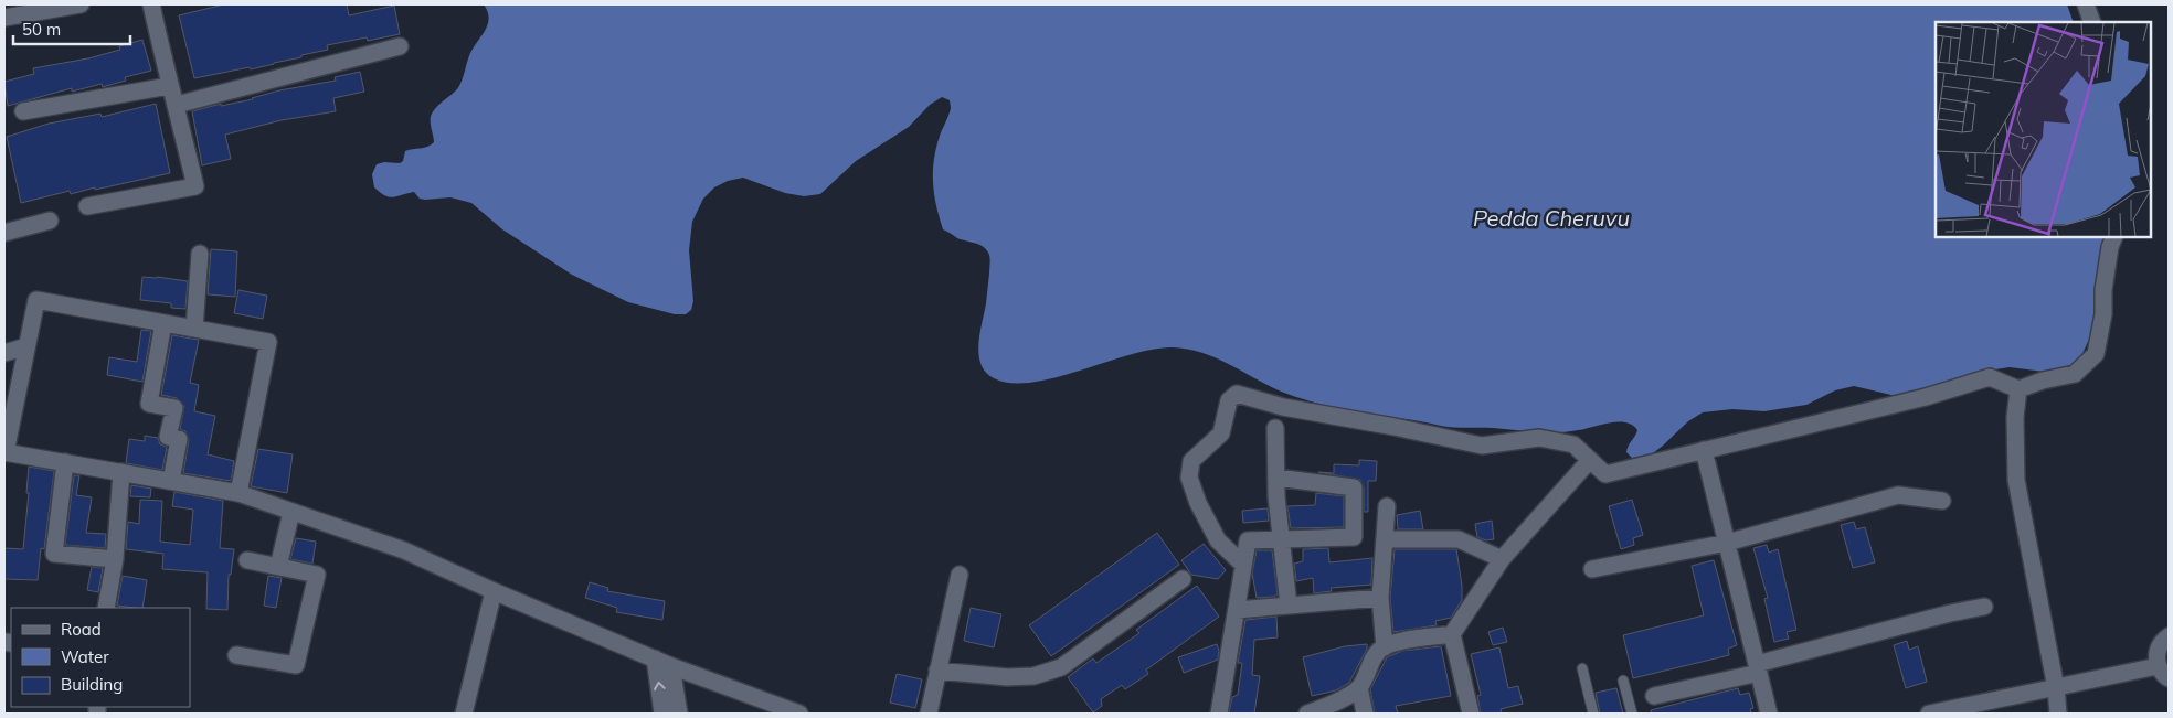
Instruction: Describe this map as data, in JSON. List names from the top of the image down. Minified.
{"water":["Pedda Cheruvu"],"legend":["Road","Water","Building"],"scale_bar":"50 m"}
